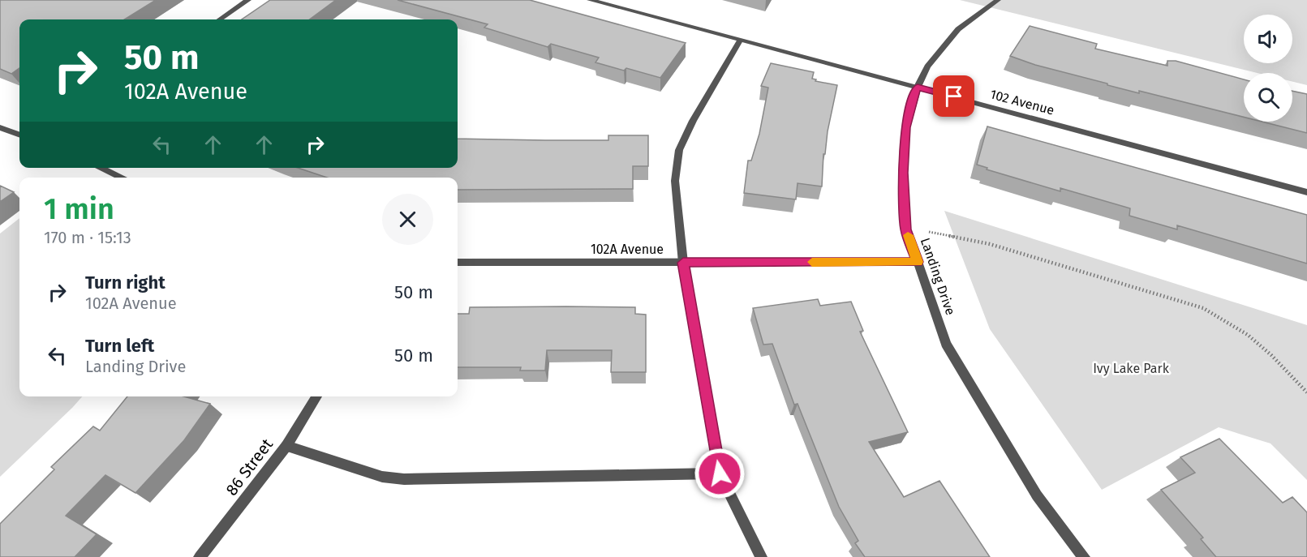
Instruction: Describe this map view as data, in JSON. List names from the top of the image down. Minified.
{"streets":{"street":["102 Avenue","102A Avenue","Landing Drive","86 Street"]},"crossings":[["102 Avenue","Landing Drive"],["102A Avenue","Landing Drive"]],"parks":["Ivy Lake Park"],"page":{"turn":["50 m","102A Avenue"],"heading":["1 min","170 m · 15:13"],"list":[{"name":"Turn right","note":"102A Avenue","value":"50 m"},{"name":"Turn left","note":"Landing Drive","value":"50 m"}]}}
